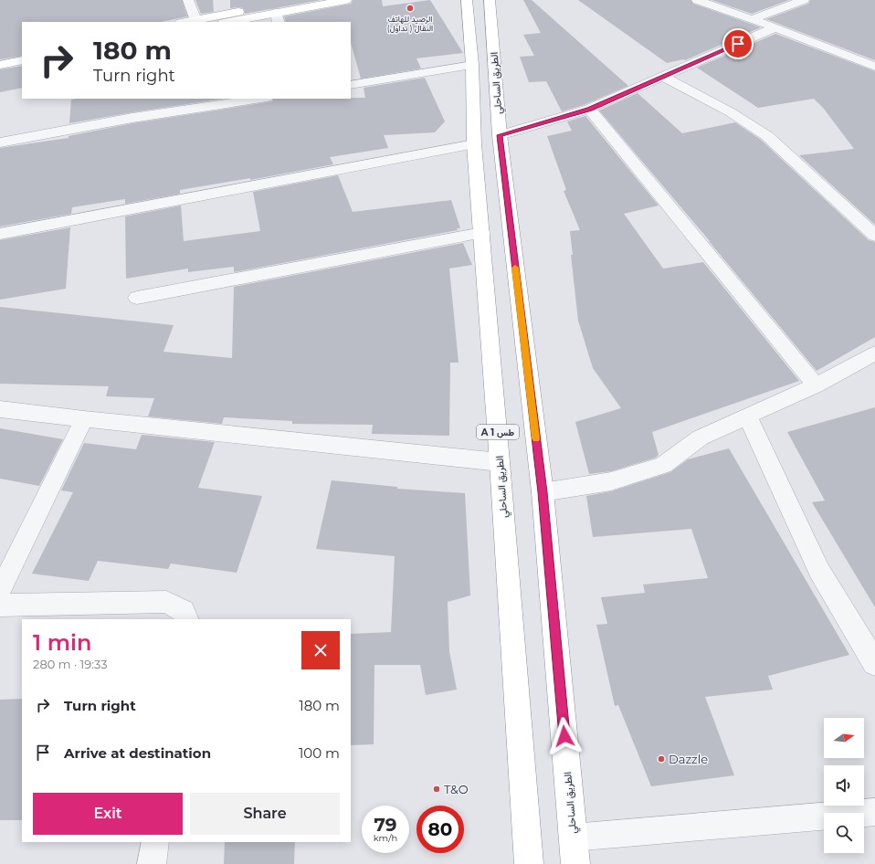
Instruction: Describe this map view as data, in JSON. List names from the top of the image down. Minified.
{"streets":{"main road":["الطريق الساحلي","A 1 طس"]},"places":["الرصيد للهاتف النقال ( تداول)","Dazzle","T&O"],"north":"right","page":{"turn":["180 m","Turn right"],"heading":["1 min","280 m · 19:33"],"list":[{"name":"Turn right","value":"180 m"},{"name":"Arrive at destination","value":"100 m"}],"buttons":["Exit","Share"],"speed":"79 km/h","limit":"80"}}
